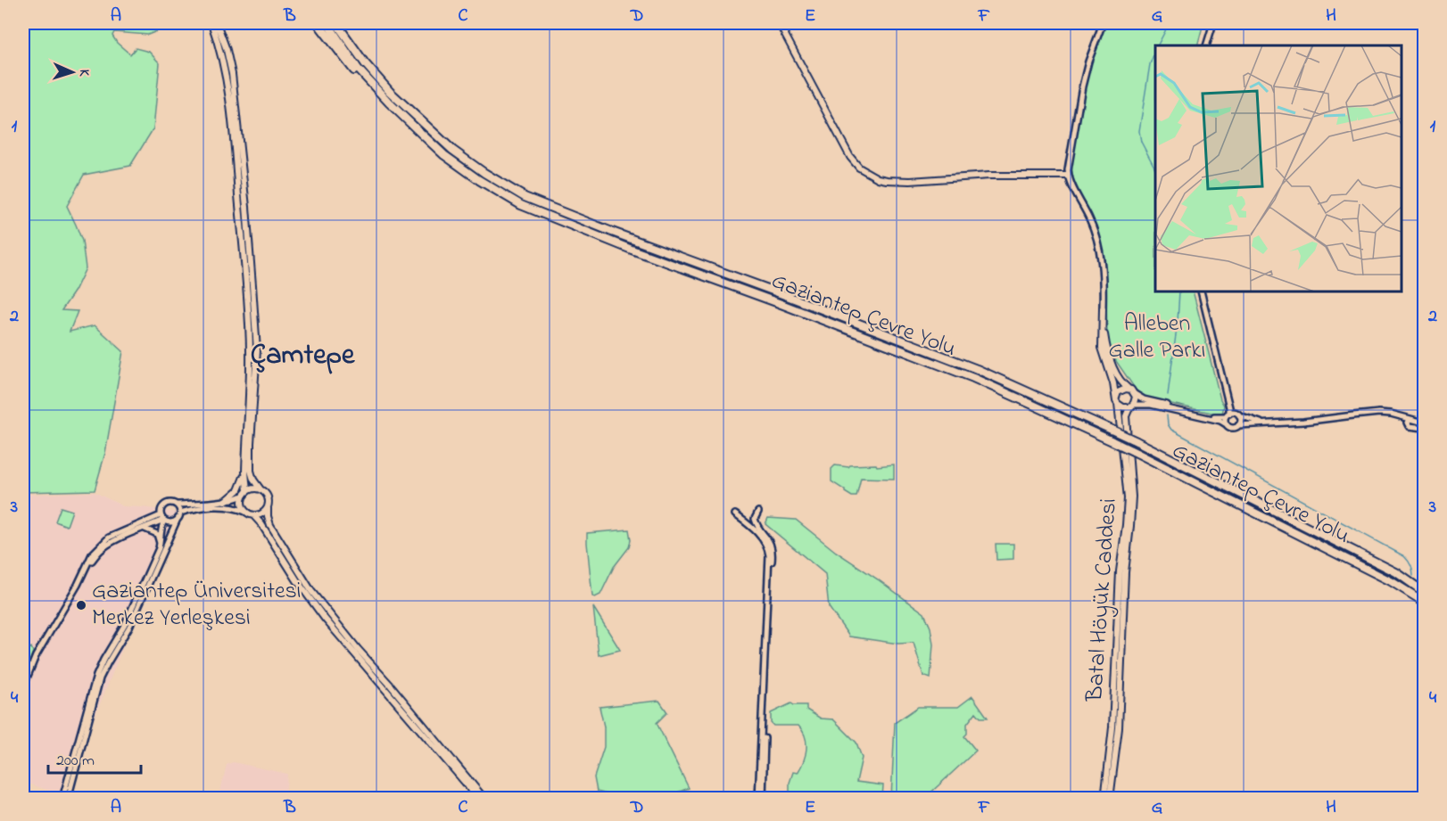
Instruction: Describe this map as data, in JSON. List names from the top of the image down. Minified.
{"streets":{"highway":["Gaziantep Çevre Yolu"],"main road":["Batal Höyük Caddesi"]},"districts":["Çamtepe"],"parks":["Alleben Galle Parkı"],"places":["Gaziantep Üniversitesi Merkez Yerleşkesi"],"scale_bar":"200 m","north":"right","grid":{"columns":["A","B","C","D","E","F","G","H"],"rows":["1","2","3","4"]}}
